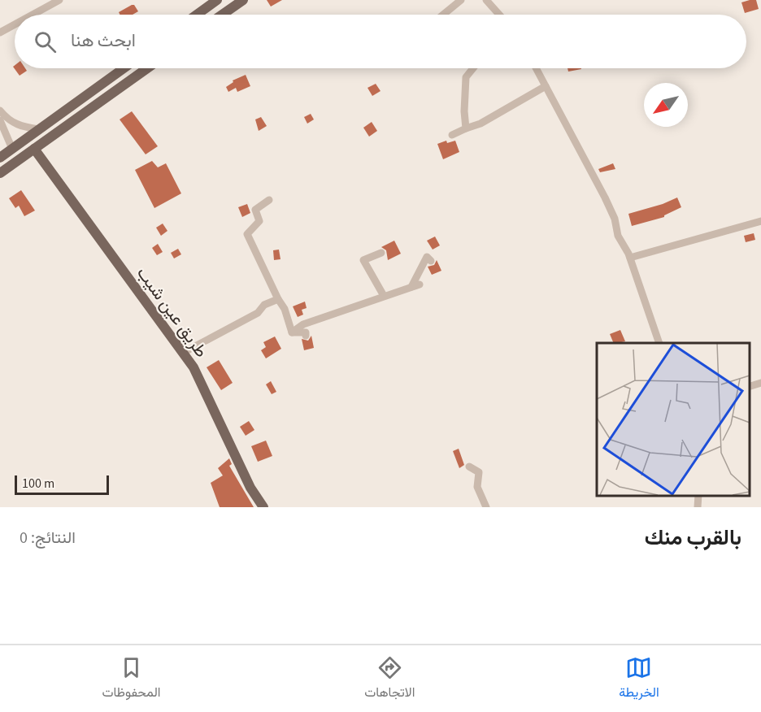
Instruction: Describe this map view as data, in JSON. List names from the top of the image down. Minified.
{"streets":{"main road":["طريق عين شيب"]},"scale_bar":"100 m","north":"bottom left","page":{"search":"ابحث هنا","scale":"100 m","heading":["بالقرب منك","النتائج: 0"],"nav":["الخريطة","الاتجاهات","المحفوظات"]}}
